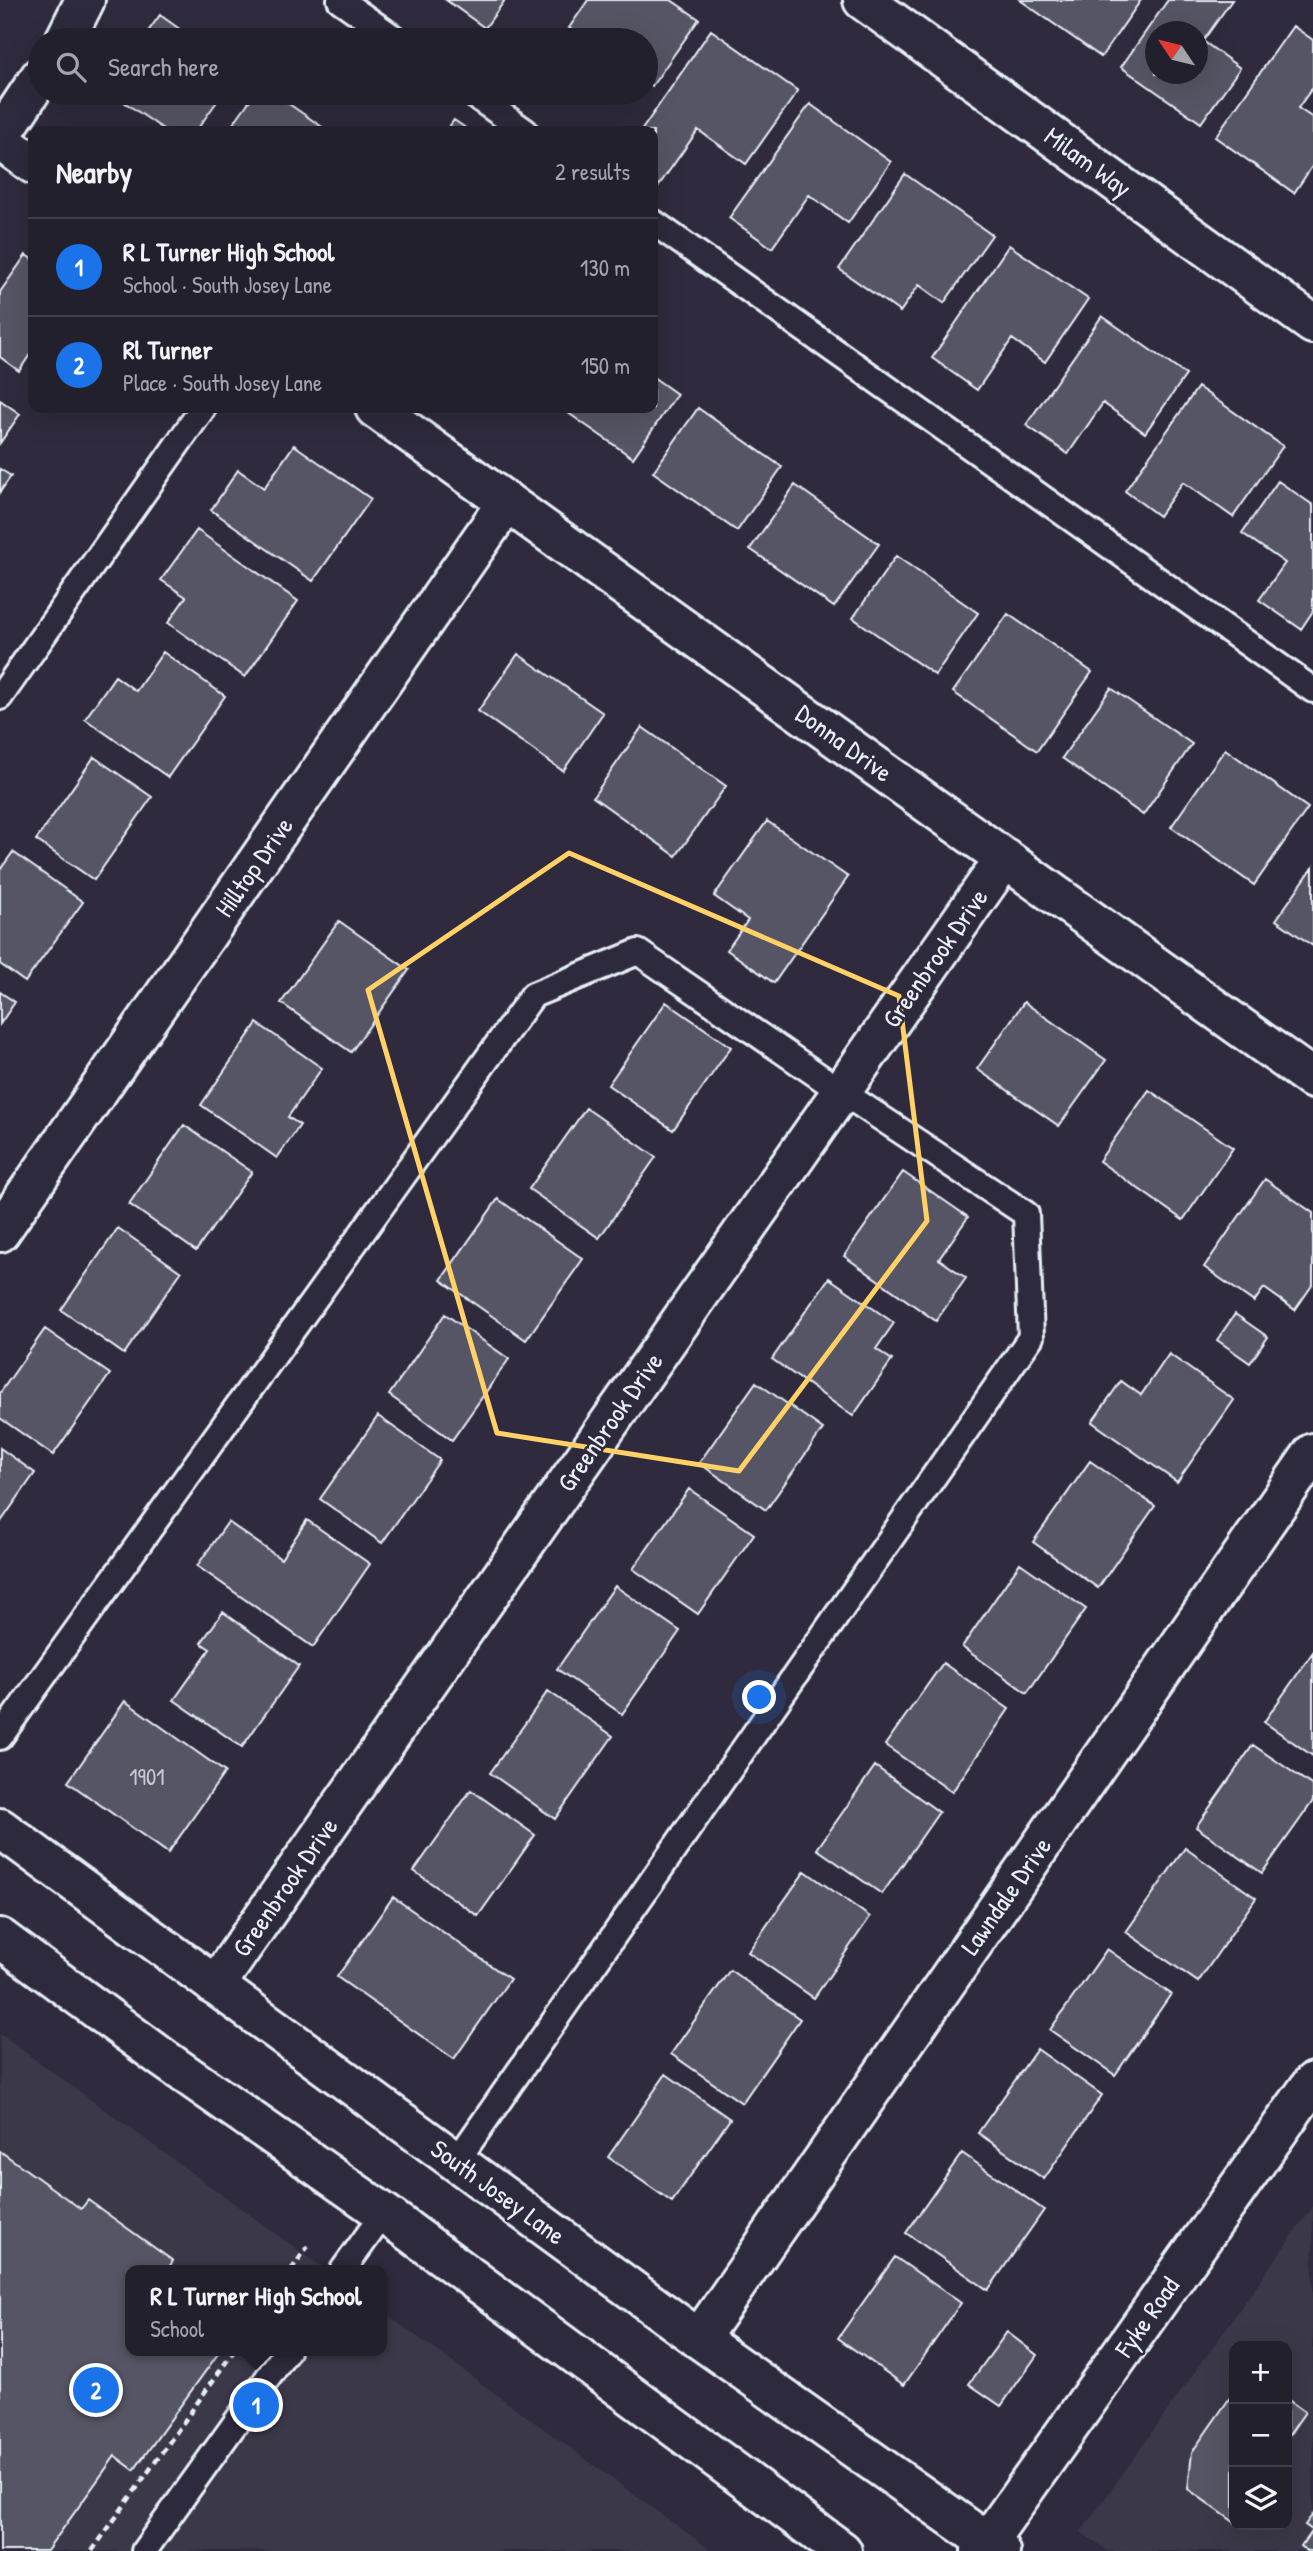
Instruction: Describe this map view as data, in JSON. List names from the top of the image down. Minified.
{"streets":{"street":["Milam Way","Donna Drive","Hilltop Drive","Greenbrook Drive","Lawndale Drive","South Josey Lane","Fyke Road"]},"crossings":[["Donna Drive","Hilltop Drive"],["Donna Drive","Greenbrook Drive"],["Greenbrook Drive","South Josey Lane"],["Lawndale Drive","South Josey Lane"],["South Josey Lane","Fyke Road"]],"house_numbers":["1901"],"north":"top left","page":{"search":"Search here","heading":["Nearby","2 results"],"list":[{"mark":"1","name":"R L Turner High School","note":"School · South Josey Lane","value":"130 m"},{"mark":"2","name":"Rl Turner","note":"Place · South Josey Lane","value":"150 m"}],"popup":["R L Turner High School","School"],"map_buttons":["+","−"],"pins":["2","1"]}}
